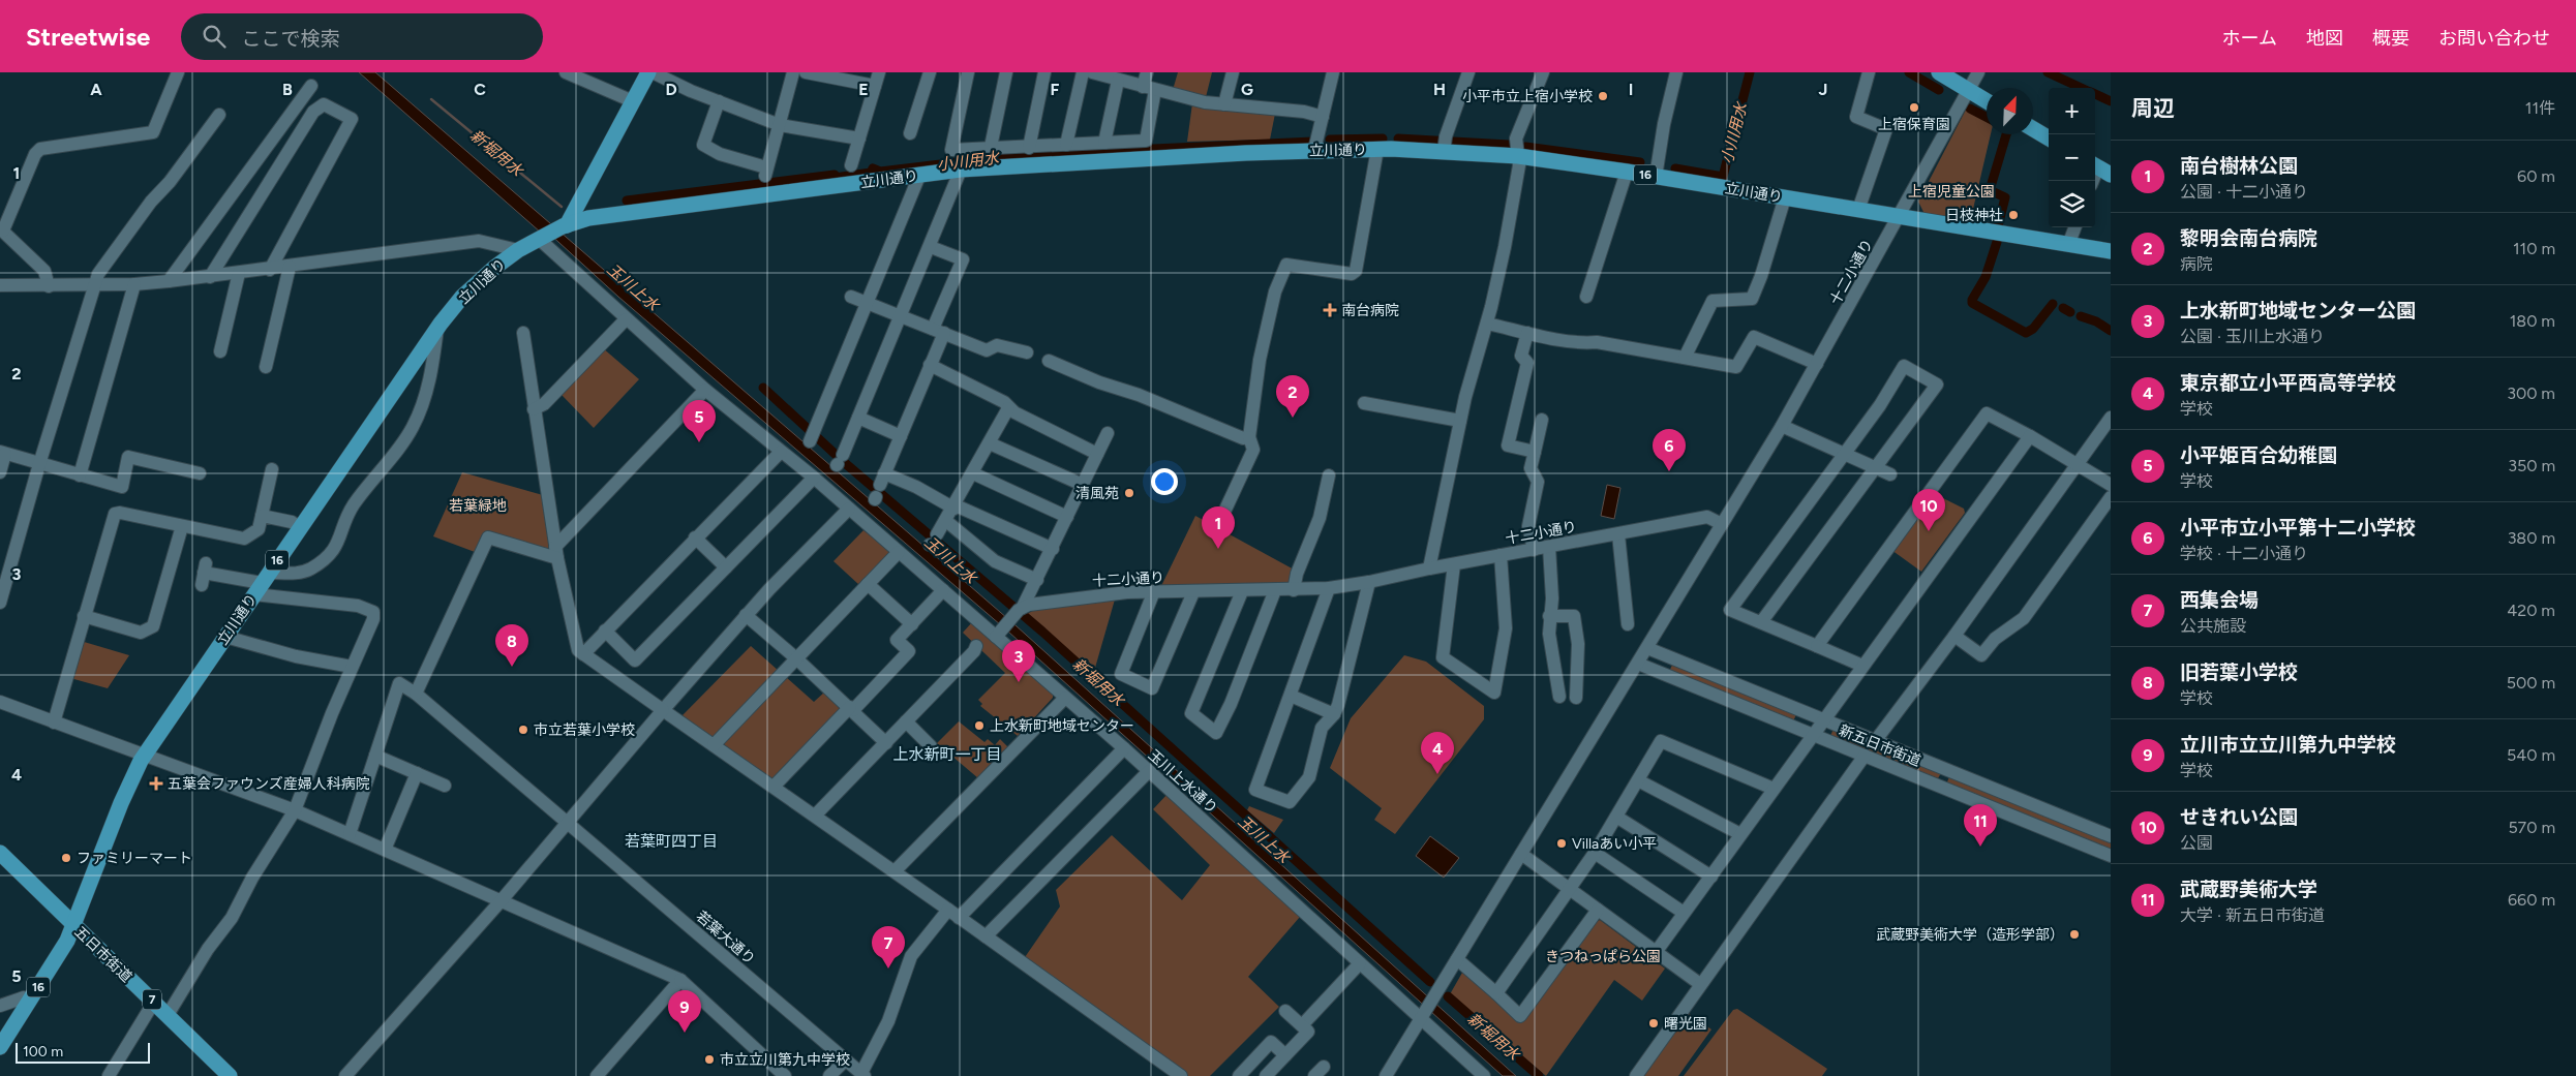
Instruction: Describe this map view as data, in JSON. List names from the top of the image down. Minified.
{"streets":{"main road":["立川通り","16","五日市街道","7"],"street":["十二小通り","新五日市街道","玉川上水通り","若葉大通り"]},"crossings":[["立川通り","16"],["立川通り","十二小通り"],["立川通り","玉川上水通り"],["立川通り","五日市街道"],["16","玉川上水通り"]],"districts":["上水新町一丁目","若葉町四丁目"],"water":["小川用水","新堀用水","玉川上水"],"parks":["上宿児童公園","若葉緑地","きつねっぱら公園"],"places":{"other":["小平市立上宿小学校","上宿保育園","日枝神社","清風苑","上水新町地域センター","市立若葉小学校","Villaあい小平","ファミリーマート","武蔵野美術大学（造形学部）","曙光園","市立立川第九中学校"],"health":["南台病院","五葉会ファウンズ産婦人科病院"]},"scale_bar":"100 m","north":"top right","page":{"header":"Streetwise","search":"ここで検索","nav":["ホーム","地図","概要","お問い合わせ"],"heading":["周辺","11件"],"map_buttons":["+","−"],"list":[{"mark":"1","name":"南台樹林公園","note":"公園 · 十二小通り","value":"60 m"},{"mark":"2","name":"黎明会南台病院","note":"病院","value":"110 m"},{"mark":"3","name":"上水新町地域センター公園","note":"公園 · 玉川上水通り","value":"180 m"},{"mark":"4","name":"東京都立小平西高等学校","note":"学校","value":"300 m"},{"mark":"5","name":"小平姫百合幼稚園","note":"学校","value":"350 m"},{"mark":"6","name":"小平市立小平第十二小学校","note":"学校 · 十二小通り","value":"380 m"},{"mark":"7","name":"西集会場","note":"公共施設","value":"420 m"},{"mark":"8","name":"旧若葉小学校","note":"学校","value":"500 m"},{"mark":"9","name":"立川市立立川第九中学校","note":"学校","value":"540 m"},{"mark":"10","name":"せきれい公園","note":"公園","value":"570 m"},{"mark":"11","name":"武蔵野美術大学","note":"大学 · 新五日市街道","value":"660 m"}],"pins":["2","5","6","10","1","8","3","4","11","7","9"],"scale":"100 m"},"grid":{"columns":["A","B","C","D","E","F","G","H","I","J"],"rows":["1","2","3","4","5"]}}
